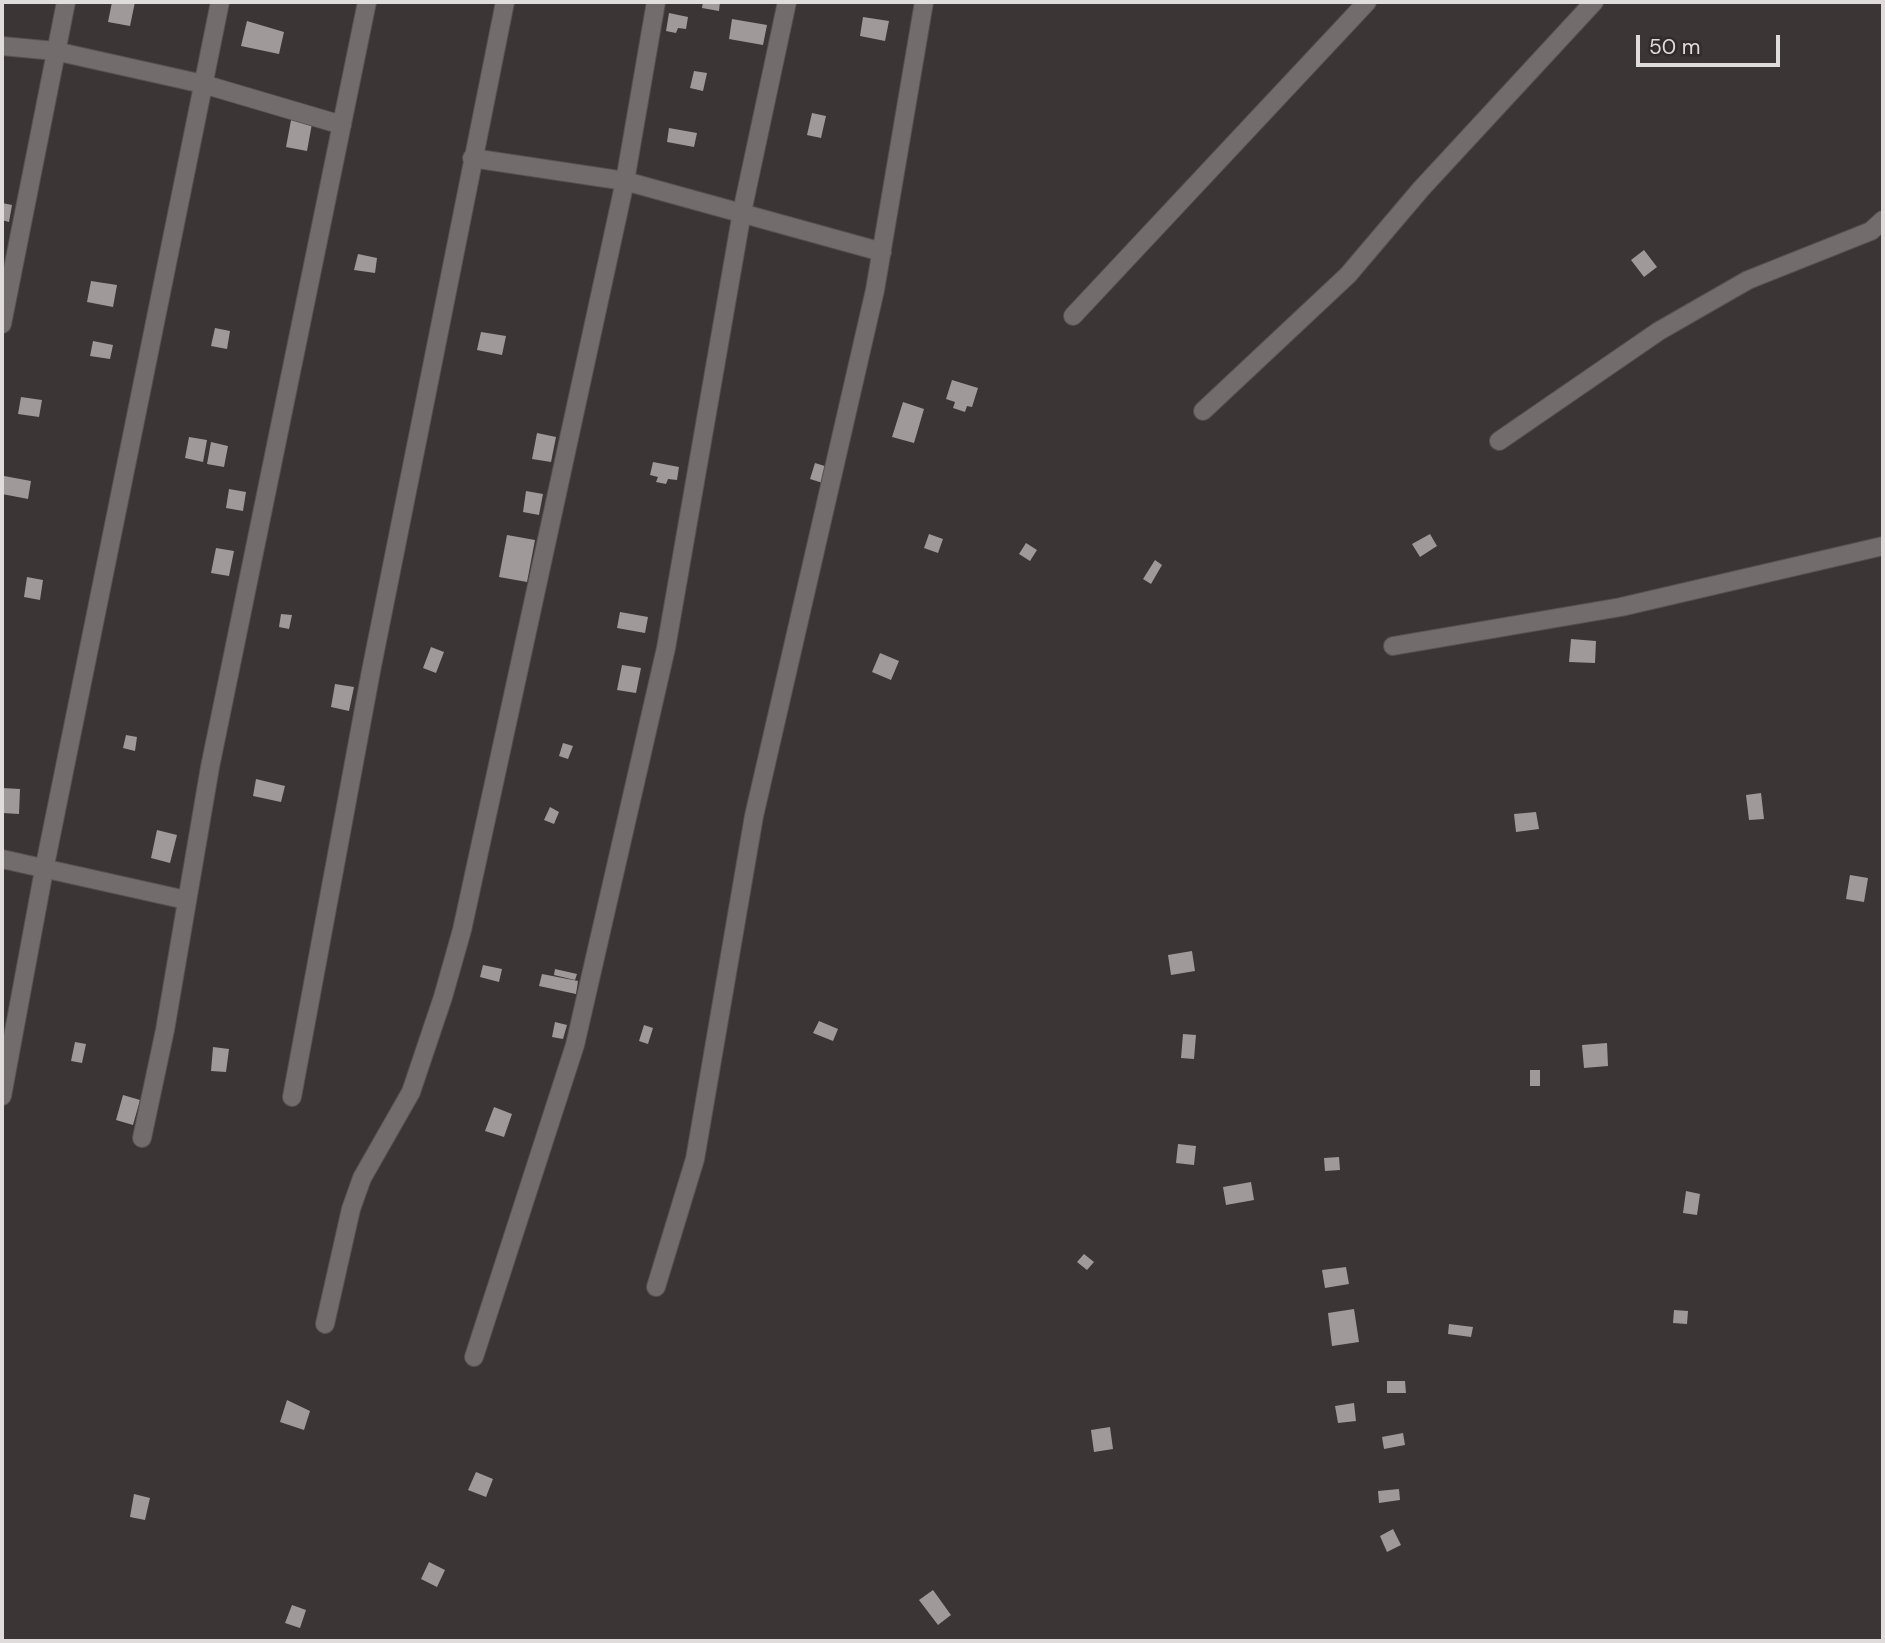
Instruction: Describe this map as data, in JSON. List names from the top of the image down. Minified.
{"scale_bar":"50 m"}
